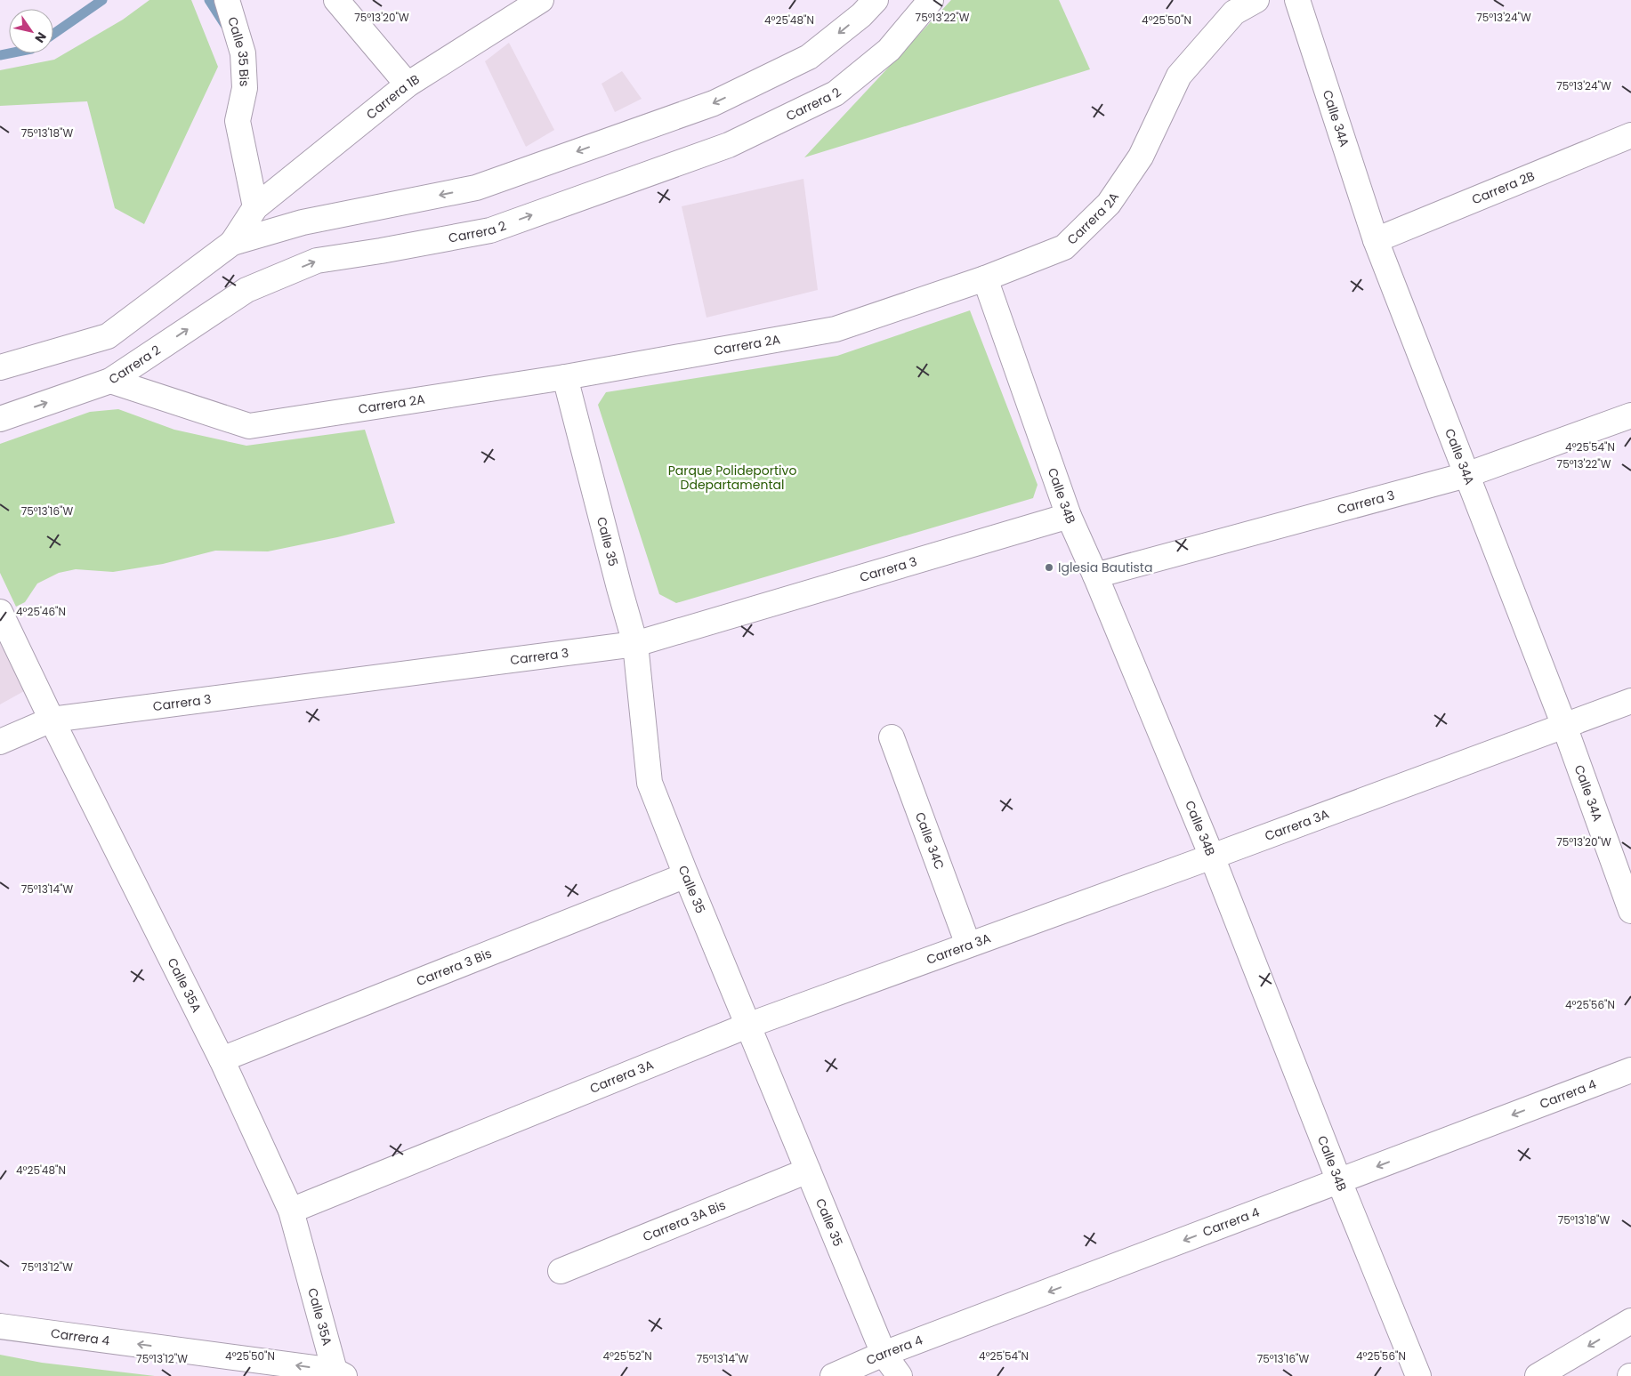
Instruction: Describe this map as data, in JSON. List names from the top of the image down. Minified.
{"streets":{"street":["Calle 35 Bis","Carrera 1B","Carrera 2","Calle 34A","Carrera 2B","Carrera 2A","Calle 34B","Carrera 3","Calle 35","Carrera 3A","Calle 34C","Carrera 3 Bis","Calle 35A","Carrera 4","Carrera 3A Bis"]},"crossings":[["Calle 35 Bis","Carrera 1B"],["Carrera 2","Carrera 2A"],["Calle 34A","Carrera 2B"],["Calle 34A","Carrera 3"],["Calle 34A","Carrera 3A"],["Carrera 2A","Calle 34B"],["Carrera 2A","Calle 35"],["Calle 34B","Carrera 3"],["Calle 34B","Carrera 3A"],["Calle 34B","Carrera 4"],["Carrera 3","Calle 35"],["Carrera 3","Calle 35A"],["Calle 35","Carrera 3A"],["Calle 35","Carrera 3 Bis"],["Calle 35","Carrera 4"],["Calle 35","Carrera 3A Bis"],["Carrera 3A","Calle 34C"],["Carrera 3A","Calle 35A"],["Carrera 3 Bis","Calle 35A"],["Calle 35A","Carrera 4"]],"one_way":["Carrera 4"],"parks":["Parque Polideportivo Ddepartamental"],"places":["Iglesia Bautista"],"north":"bottom right","coordinates":["75°13'22\"W","75°13'24\"W","75°13'20\"W","4°25'48\"N","4°25'50\"N","75°13'18\"W","4°25'54\"N","75°13'16\"W","4°25'46\"N","75°13'14\"W","4°25'56\"N","75°13'12\"W","4°25'52\"N"]}
